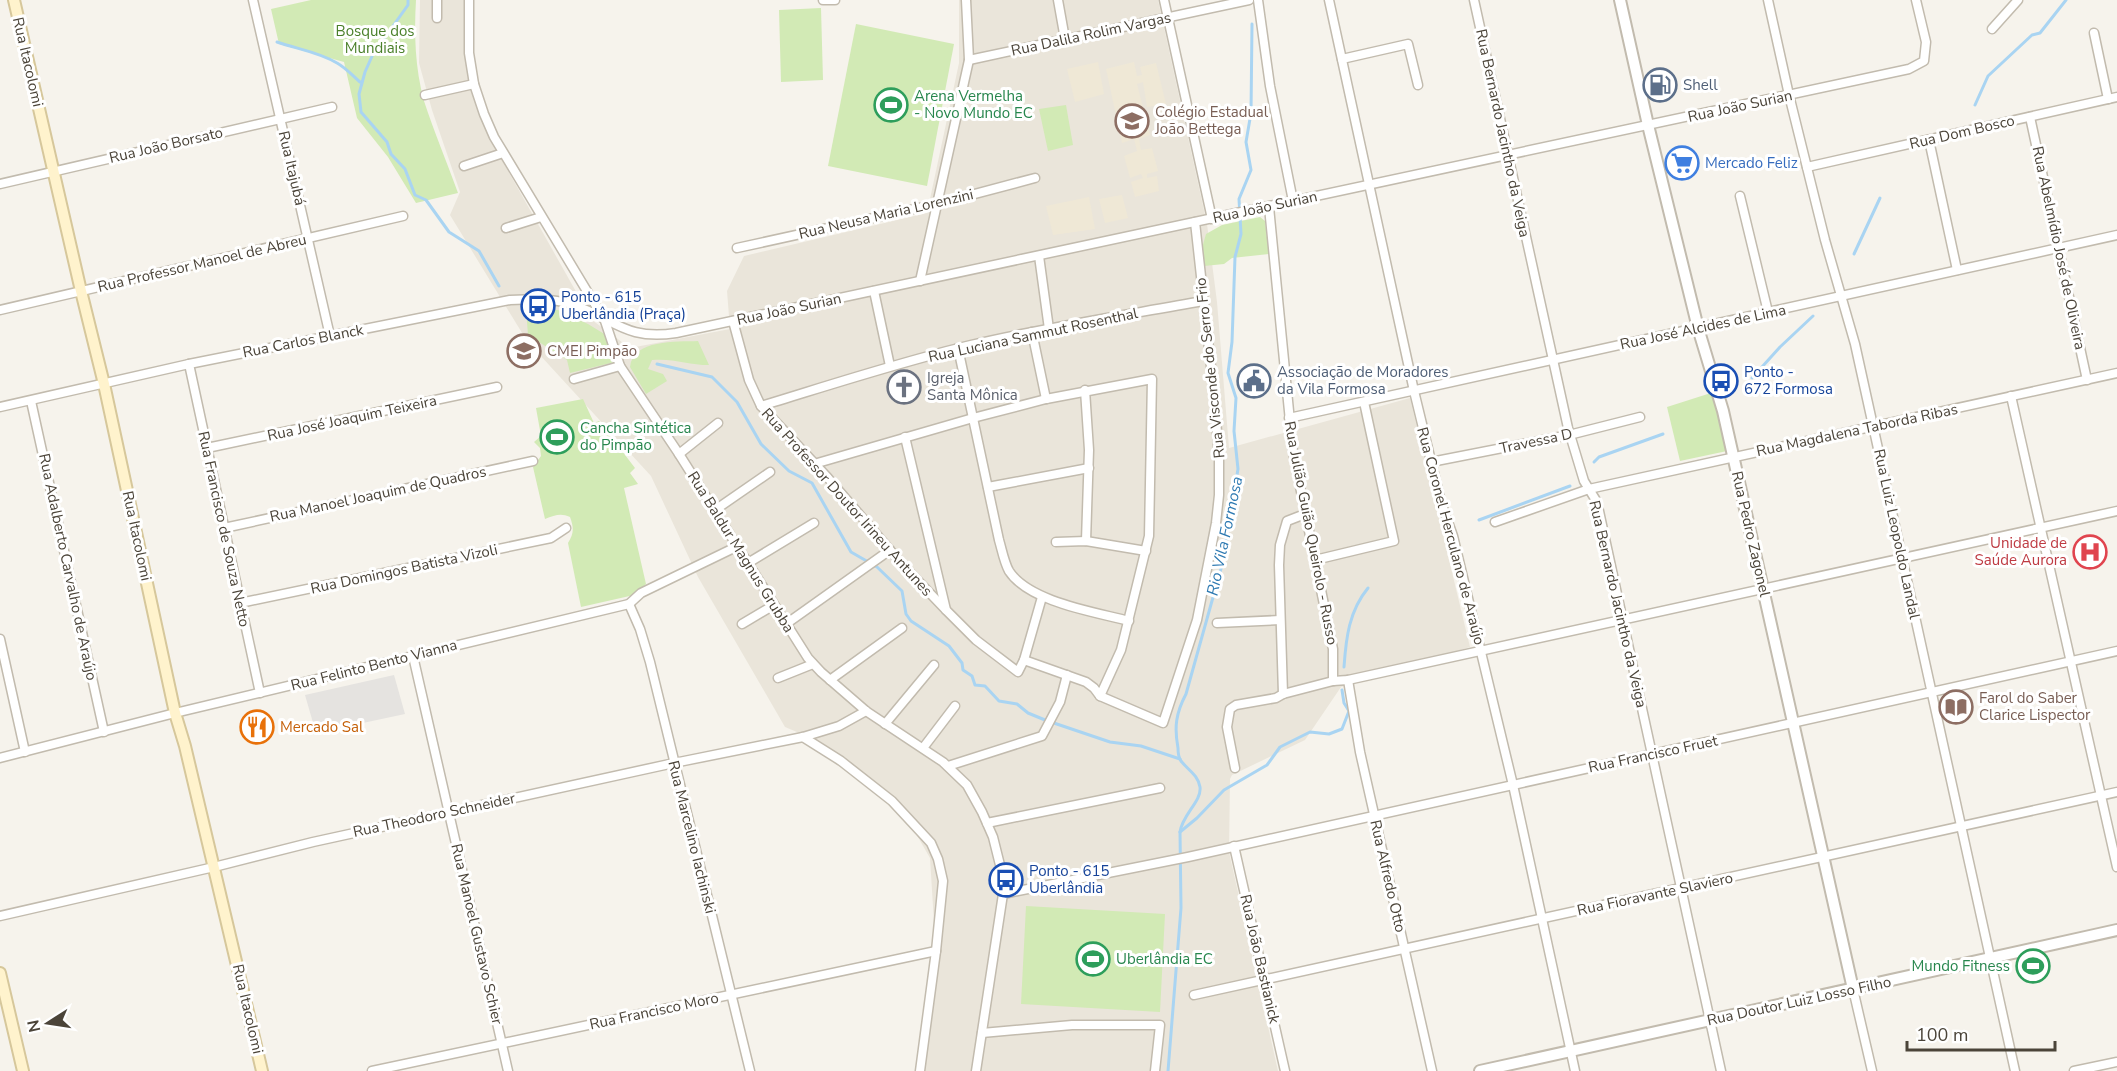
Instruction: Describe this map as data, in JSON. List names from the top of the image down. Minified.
{"streets":{"main road":["Rua Itacolomi"],"street":["Rua Dalila Rolim Vargas","Rua João Surian","Rua Dom Bosco","Rua Bernardo Jacintho da Veiga","Rua João Borsato","Rua Itajubá","Rua Neusa Maria Lorenzini","Rua Abelmídio José de Oliveira","Rua Professor Manoel de Abreu","Rua José Alcides de Lima","Rua Luciana Sammut Rosenthal","Rua Carlos Blanck","Rua Visconde do Serro Frio","Rua José Joaquim Teixeira","Rua Magdalena Taborda Ribas","Travessa D","Rua Manoel Joaquim de Quadros","Rua Professor Doutor Irineu Antunes","Rua Francisco de Souza Netto","Rua Julião Guião Queirolo - Russo","Rua Pedro Zagonel","Rua Luiz Leopoldo Landal","Rua Coronel Herculano de Araújo","Rua Baldur Magnus Grubba","Rua Adalberto Carvalho de Araújo","Rua Domingos Batista Vizoli","Rua Felinto Bento Vianna","Rua Francisco Fruet","Rua Theodoro Schneider","Rua Marcelino Iachinski","Rua Alfredo Otto","Rua Fioravante Slaviero","Rua Manoel Gustavo Schier","Rua João Bastianick","Rua Doutor Luiz Losso Filho","Rua Francisco Moro"]},"crossings":[["Rua Itacolomi","Rua João Borsato"],["Rua Itacolomi","Rua Professor Manoel de Abreu"],["Rua Itacolomi","Rua Carlos Blanck"],["Rua Itacolomi","Rua Felinto Bento Vianna"],["Rua Itacolomi","Rua Theodoro Schneider"],["Rua João Surian","Rua Bernardo Jacintho da Veiga"],["Rua João Surian","Rua Carlos Blanck"],["Rua João Surian","Rua Visconde do Serro Frio"],["Rua João Surian","Rua Professor Doutor Irineu Antunes"],["Rua João Surian","Rua Julião Guião Queirolo - Russo"],["Rua João Surian","Rua Pedro Zagonel"],["Rua João Surian","Rua Luiz Leopoldo Landal"],["Rua João Surian","Rua Coronel Herculano de Araújo"],["Rua João Surian","Rua Baldur Magnus Grubba"],["Rua Dom Bosco","Rua Abelmídio José de Oliveira"],["Rua Dom Bosco","Rua Luiz Leopoldo Landal"],["Rua Bernardo Jacintho da Veiga","Rua José Alcides de Lima"],["Rua Bernardo Jacintho da Veiga","Rua Magdalena Taborda Ribas"],["Rua Bernardo Jacintho da Veiga","Travessa D"],["Rua Bernardo Jacintho da Veiga","Rua Francisco Fruet"],["Rua Bernardo Jacintho da Veiga","Rua Fioravante Slaviero"],["Rua Bernardo Jacintho da Veiga","Rua Doutor Luiz Losso Filho"],["Rua João Borsato","Rua Itajubá"],["Rua Itajubá","Rua Professor Manoel de Abreu"],["Rua Itajubá","Rua Carlos Blanck"],["Rua Abelmídio José de Oliveira","Rua José Alcides de Lima"],["Rua Abelmídio José de Oliveira","Rua Magdalena Taborda Ribas"],["Rua José Alcides de Lima","Rua Julião Guião Queirolo - Russo"],["Rua José Alcides de Lima","Rua Pedro Zagonel"],["Rua José Alcides de Lima","Rua Luiz Leopoldo Landal"],["Rua José Alcides de Lima","Rua Coronel Herculano de Araújo"],["Rua Luciana Sammut Rosenthal","Rua Visconde do Serro Frio"],["Rua Luciana Sammut Rosenthal","Rua Professor Doutor Irineu Antunes"],["Rua Carlos Blanck","Rua Francisco de Souza Netto"],["Rua Carlos Blanck","Rua Baldur Magnus Grubba"],["Rua Carlos Blanck","Rua Adalberto Carvalho de Araújo"],["Rua José Joaquim Teixeira","Rua Francisco de Souza Netto"],["Rua Magdalena Taborda Ribas","Rua Pedro Zagonel"],["Rua Magdalena Taborda Ribas","Rua Luiz Leopoldo Landal"],["Travessa D","Rua Coronel Herculano de Araújo"],["Rua Manoel Joaquim de Quadros","Rua Francisco de Souza Netto"],["Rua Francisco de Souza Netto","Rua Domingos Batista Vizoli"],["Rua Francisco de Souza Netto","Rua Felinto Bento Vianna"],["Rua Julião Guião Queirolo - Russo","Rua Alfredo Otto"],["Rua Pedro Zagonel","Rua Francisco Fruet"],["Rua Pedro Zagonel","Rua Fioravante Slaviero"],["Rua Pedro Zagonel","Rua Doutor Luiz Losso Filho"],["Rua Luiz Leopoldo Landal","Rua Francisco Fruet"],["Rua Luiz Leopoldo Landal","Rua Fioravante Slaviero"],["Rua Luiz Leopoldo Landal","Rua Doutor Luiz Losso Filho"],["Rua Coronel Herculano de Araújo","Rua Francisco Fruet"],["Rua Coronel Herculano de Araújo","Rua Fioravante Slaviero"],["Rua Coronel Herculano de Araújo","Rua Doutor Luiz Losso Filho"],["Rua Baldur Magnus Grubba","Rua Felinto Bento Vianna"],["Rua Baldur Magnus Grubba","Rua Francisco Fruet"],["Rua Baldur Magnus Grubba","Rua Theodoro Schneider"],["Rua Adalberto Carvalho de Araújo","Rua Felinto Bento Vianna"],["Rua Felinto Bento Vianna","Rua Marcelino Iachinski"],["Rua Felinto Bento Vianna","Rua Manoel Gustavo Schier"],["Rua Francisco Fruet","Rua Alfredo Otto"],["Rua Francisco Fruet","Rua João Bastianick"],["Rua Theodoro Schneider","Rua Marcelino Iachinski"],["Rua Theodoro Schneider","Rua Manoel Gustavo Schier"],["Rua Marcelino Iachinski","Rua Francisco Moro"],["Rua Alfredo Otto","Rua Fioravante Slaviero"],["Rua Fioravante Slaviero","Rua João Bastianick"],["Rua Manoel Gustavo Schier","Rua Francisco Moro"]],"water":["Rio Vila Formosa"],"parks":["Bosque dos Mundiais"],"places":{"fuel station":["Shell"],"sports":["Arena Vermelha - Novo Mundo EC","Cancha Sintética do Pimpão","Uberlândia EC","Mundo Fitness"],"school or university":["Colégio Estadual João Bettega","CMEI Pimpão"],"supermarket":["Mercado Feliz"],"bus stop":["Ponto - 615 Uberlândia (Praça)","Ponto - 672 Formosa","Ponto - 615 Uberlândia"],"public building":["Associação de Moradores da Vila Formosa"],"church":["Igreja Santa Mônica"],"hospital":["Unidade de Saúde Aurora"],"library":["Farol do Saber Clarice Lispector"],"restaurant":["Mercado Sal"]},"scale_bar":"100 m","north":"left"}
